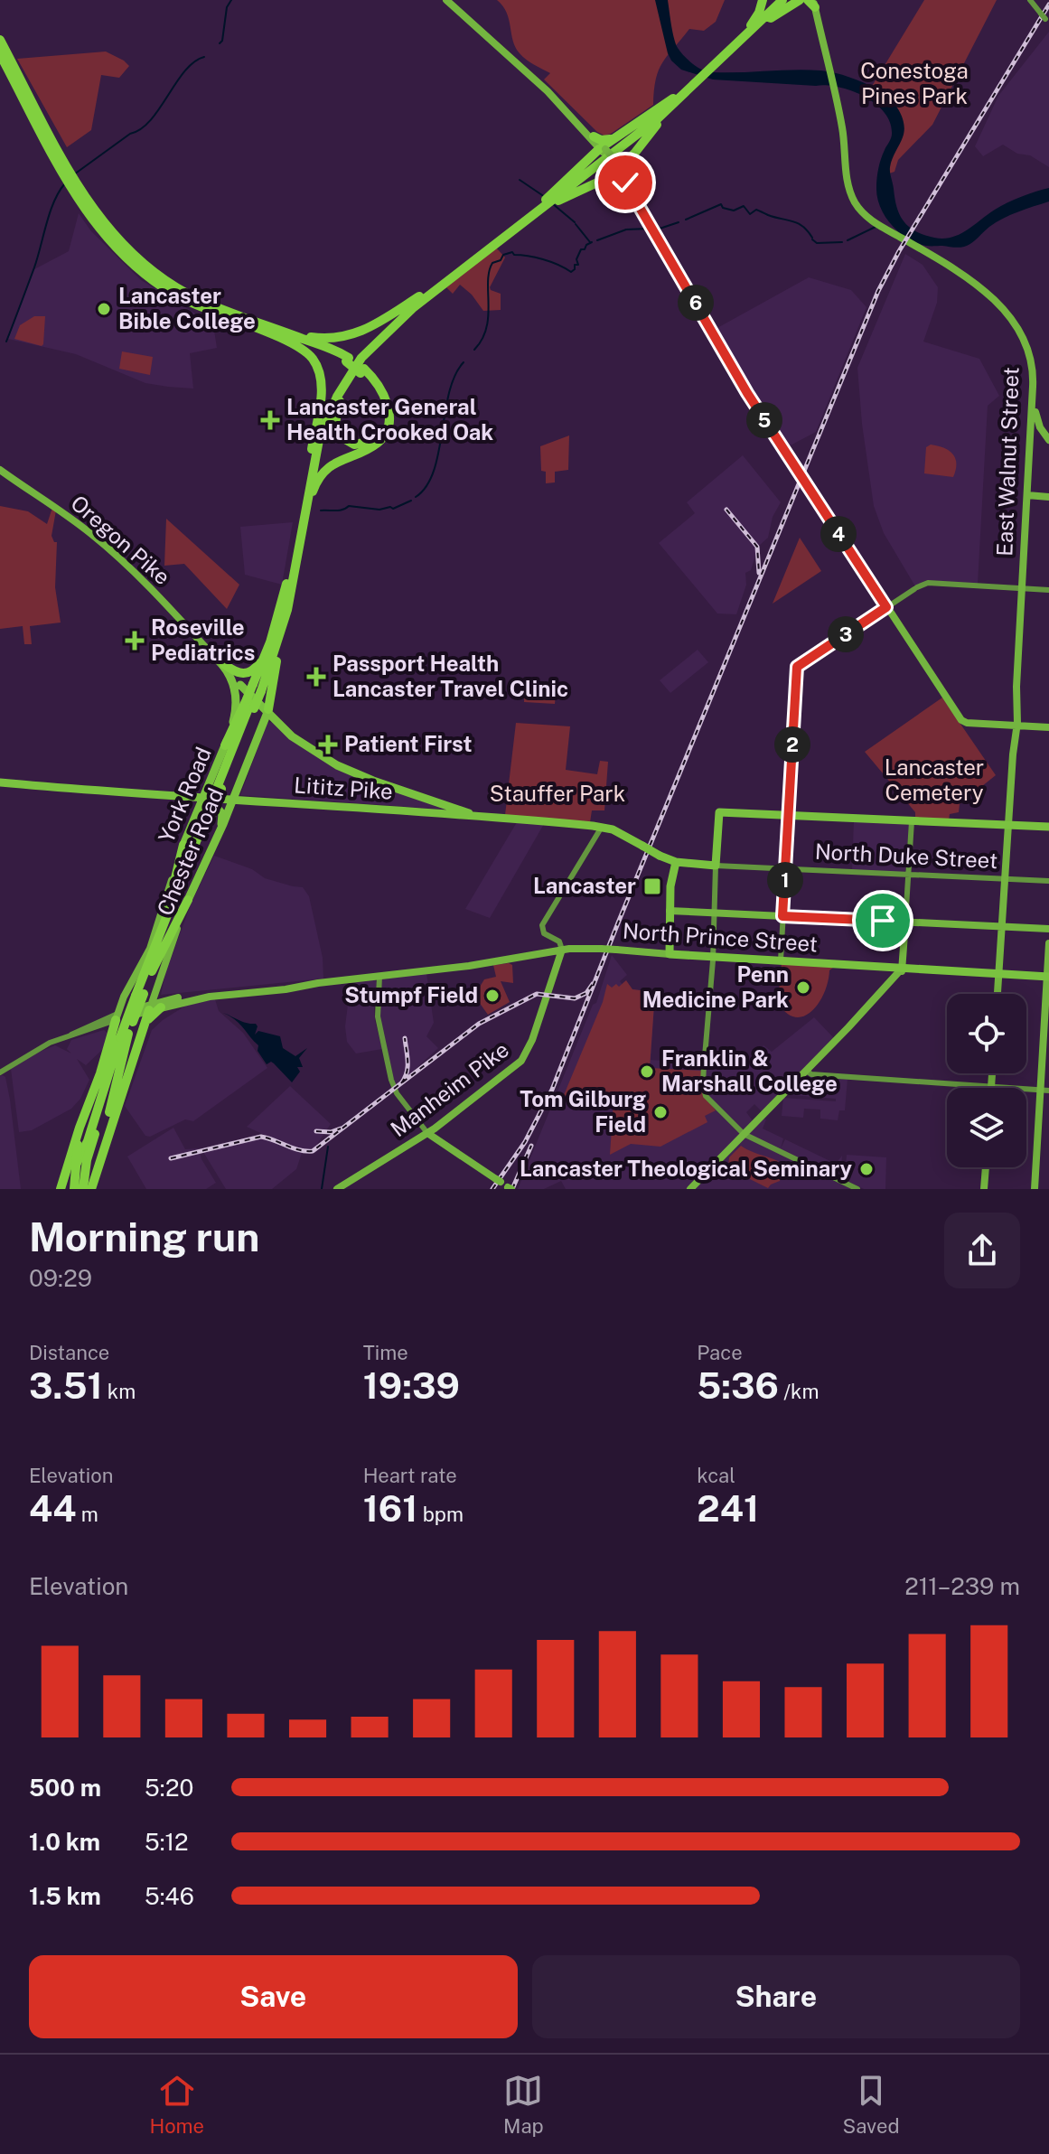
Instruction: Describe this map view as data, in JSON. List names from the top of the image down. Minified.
{"streets":{"highway":["Oregon Pike","Lititz Pike","York Road","Chester Road","North Duke Street","North Prince Street"],"main road":["East Walnut Street","Manheim Pike"]},"crossings":[["East Walnut Street","North Duke Street"],["East Walnut Street","North Prince Street"],["Oregon Pike","Lititz Pike"],["Oregon Pike","York Road"],["Oregon Pike","Chester Road"],["Lititz Pike","York Road"],["Lititz Pike","Chester Road"],["North Prince Street","Manheim Pike"]],"parks":["Conestoga Pines Park","Lancaster Cemetery","Stauffer Park"],"places":{"other":["Lancaster Bible College","Penn Medicine Park","Stumpf Field","Franklin & Marshall College","Tom Gilburg Field","Lancaster Theological Seminary"],"health":["Lancaster General Health Crooked Oak","Roseville Pediatrics","Passport Health Lancaster Travel Clinic","Patient First"],"transit":["Lancaster"]},"page":{"pins":["6","5","4","3","2","1"],"heading":["Morning run","09:29"],"stats":[["Distance","3.51 km"],["Time","19:39"],["Pace","5:36 /km"],["Elevation","44 m"],["Heart rate","161 bpm"],["kcal","241"]],"chart":["Elevation","211–239 m"],"list":[{"name":"500 m","note":"5:20"},{"name":"1.0 km","note":"5:12"},{"name":"1.5 km","note":"5:46"}],"buttons":["Save","Share"],"tabs":["Home","Map","Saved"]}}
